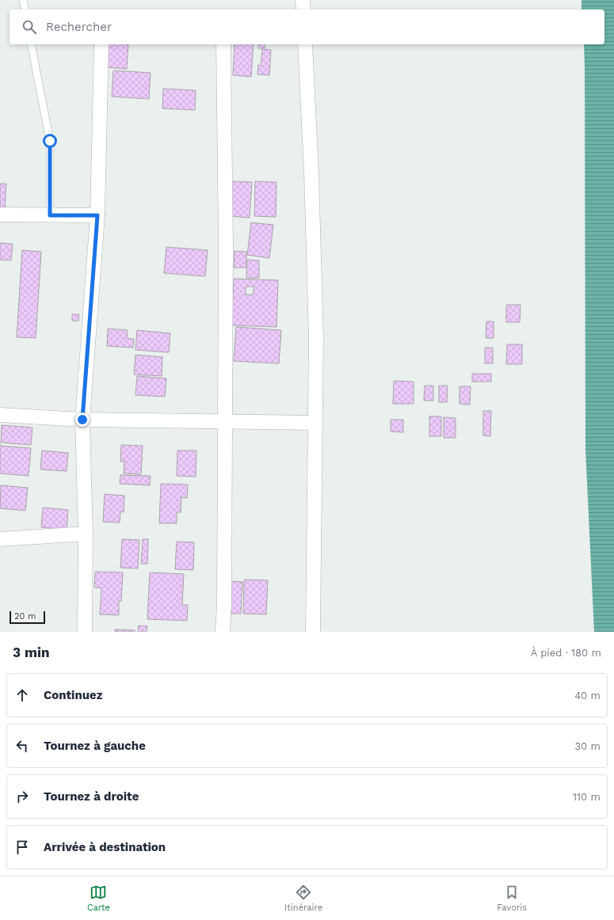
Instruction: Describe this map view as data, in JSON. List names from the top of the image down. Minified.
{"scale_bar":"20 m","page":{"search":"Rechercher","scale":"20 m","heading":["3 min","À pied · 180 m"],"list":[["Continuez","40 m"],["Tournez à gauche","30 m"],["Tournez à droite","110 m"],"Arrivée à destination"],"nav":["Carte","Itinéraire","Favoris"]}}
